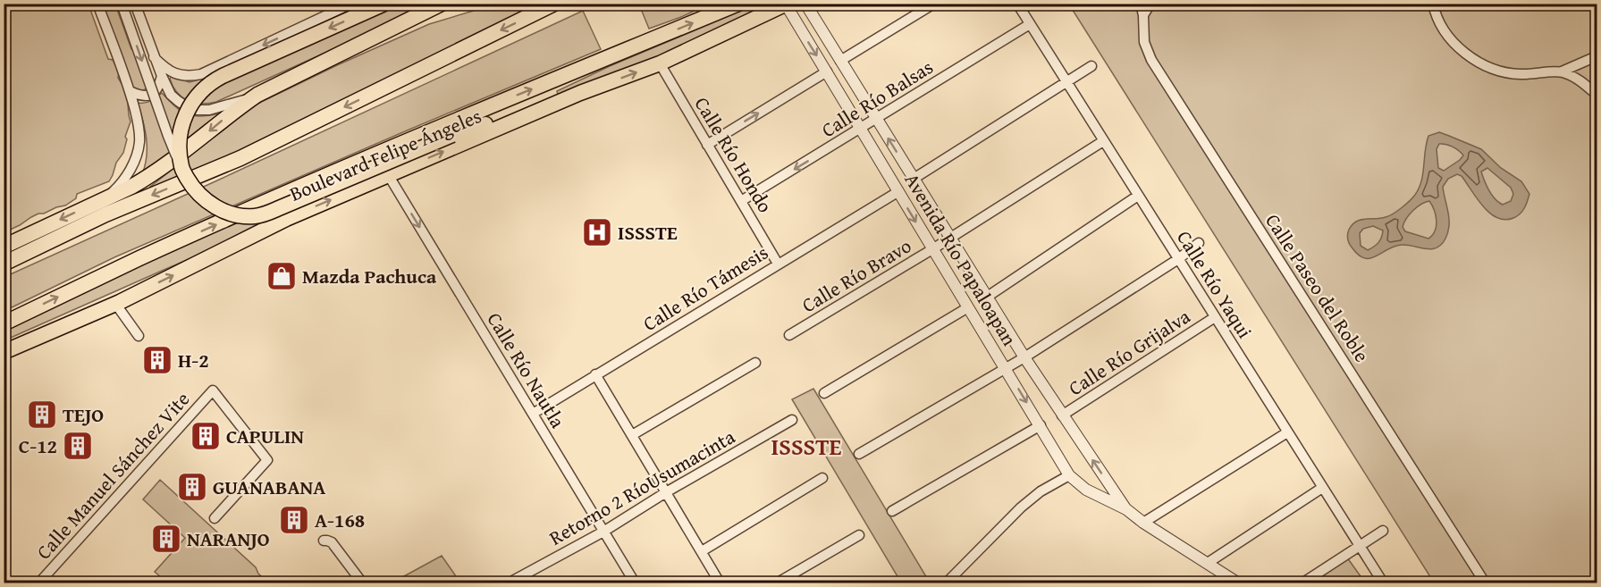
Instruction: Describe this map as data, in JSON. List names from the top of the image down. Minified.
{"streets":{"main road":["Boulevard Felipe Ángeles"],"street":["Calle Río Balsas","Calle Río Hondo","Avenida Río Papaloapan","Calle Río Bravo","Calle Río Yaqui","Calle Río Támesis","Calle Paseo del Roble","Calle Río Grijalva","Calle Río Nautla","Calle Manuel Sánchez Vite","Retorno 2 RíoUsumacinta"]},"crossings":[["Calle Río Balsas","Calle Río Hondo"],["Calle Río Balsas","Avenida Río Papaloapan"],["Calle Río Balsas","Calle Río Yaqui"],["Boulevard Felipe Ángeles","Calle Río Hondo"],["Boulevard Felipe Ángeles","Avenida Río Papaloapan"],["Boulevard Felipe Ángeles","Calle Río Nautla"],["Calle Río Hondo","Calle Río Támesis"],["Avenida Río Papaloapan","Calle Río Bravo"],["Avenida Río Papaloapan","Calle Río Támesis"],["Avenida Río Papaloapan","Calle Río Grijalva"],["Calle Río Bravo","Calle Río Yaqui"],["Calle Río Yaqui","Calle Río Grijalva"],["Calle Río Támesis","Calle Río Nautla"],["Calle Río Nautla","Retorno 2 RíoUsumacinta"]],"one_way":["Calle Río Nautla"],"districts":["ISSSTE"],"places":{"hospital":["ISSSTE"],"shop":["Mazda Pachuca"],"building":["H-2","TEJO","CAPULIN","C-12","GUANABANA","A-168","NARANJO"]}}
